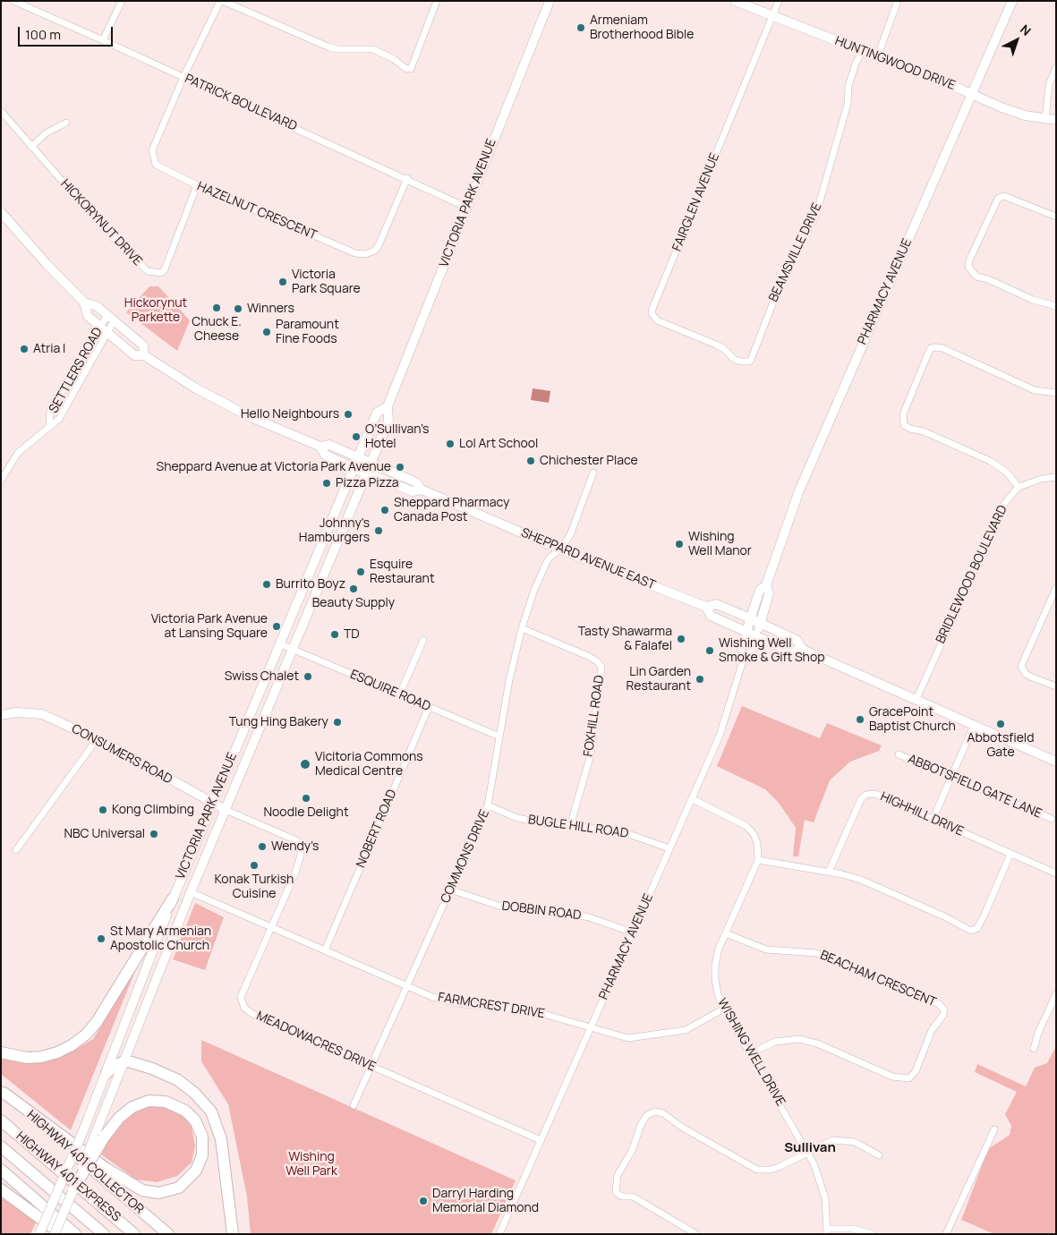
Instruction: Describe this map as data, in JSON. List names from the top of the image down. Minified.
{"streets":{"highway":["HIGHWAY 401 COLLECTOR","HIGHWAY 401 EXPRESS"],"main road":["HUNTINGWOOD DRIVE","VICTORIA PARK AVENUE","PHARMACY AVENUE","SHEPPARD AVENUE EAST","CONSUMERS ROAD","MEADOWACRES DRIVE"],"street":["PATRICK BOULEVARD","FAIRGLEN AVENUE","HAZELNUT CRESCENT","HICKORYNUT DRIVE","BEAMSVILLE DRIVE","SETTLERS ROAD","BRIDLEWOOD BOULEVARD","ESQUIRE ROAD","FOXHILL ROAD","ABBOTSFIELD GATE LANE","HIGHHILL DRIVE","BUGLE HILL ROAD","NOBERT ROAD","COMMONS DRIVE","DOBBIN ROAD","BEACHAM CRESCENT","FARMCREST DRIVE","WISHING WELL DRIVE"]},"crossings":[["HUNTINGWOOD DRIVE","FAIRGLEN AVENUE"],["HUNTINGWOOD DRIVE","BEAMSVILLE DRIVE"],["HUNTINGWOOD DRIVE","PHARMACY AVENUE"],["PATRICK BOULEVARD","VICTORIA PARK AVENUE"],["PATRICK BOULEVARD","HAZELNUT CRESCENT"],["FAIRGLEN AVENUE","BEAMSVILLE DRIVE"],["VICTORIA PARK AVENUE","SHEPPARD AVENUE EAST"],["VICTORIA PARK AVENUE","ESQUIRE ROAD"],["VICTORIA PARK AVENUE","CONSUMERS ROAD"],["VICTORIA PARK AVENUE","FARMCREST DRIVE"],["VICTORIA PARK AVENUE","MEADOWACRES DRIVE"],["HAZELNUT CRESCENT","HICKORYNUT DRIVE"],["PHARMACY AVENUE","SHEPPARD AVENUE EAST"],["PHARMACY AVENUE","BUGLE HILL ROAD"],["PHARMACY AVENUE","DOBBIN ROAD"],["PHARMACY AVENUE","FARMCREST DRIVE"],["PHARMACY AVENUE","MEADOWACRES DRIVE"],["PHARMACY AVENUE","WISHING WELL DRIVE"],["SETTLERS ROAD","SHEPPARD AVENUE EAST"],["SHEPPARD AVENUE EAST","BRIDLEWOOD BOULEVARD"],["SHEPPARD AVENUE EAST","COMMONS DRIVE"],["ESQUIRE ROAD","NOBERT ROAD"],["ESQUIRE ROAD","COMMONS DRIVE"],["FOXHILL ROAD","BUGLE HILL ROAD"],["FOXHILL ROAD","COMMONS DRIVE"],["CONSUMERS ROAD","MEADOWACRES DRIVE"],["BUGLE HILL ROAD","COMMONS DRIVE"],["NOBERT ROAD","FARMCREST DRIVE"],["COMMONS DRIVE","DOBBIN ROAD"],["COMMONS DRIVE","FARMCREST DRIVE"],["COMMONS DRIVE","MEADOWACRES DRIVE"],["BEACHAM CRESCENT","WISHING WELL DRIVE"],["FARMCREST DRIVE","MEADOWACRES DRIVE"],["FARMCREST DRIVE","WISHING WELL DRIVE"]],"districts":["Sullivan"],"parks":["Hickorynut Parkette","Wishing Well Park"],"places":["Armeniam Brotherhood Bible","Victoria Park Square","Chuck E. Cheese","Winners","Paramount Fine Foods","Atria I","Hello Neighbours","O’Sullivan’s Hotel","Lol Art School","Chichester Place","Sheppard Avenue at Victoria Park Avenue","Pizza Pizza","Sheppard Pharmacy Canada Post","Johnny's Hamburgers","Wishing Well Manor","Esquire Restaurant","Burrito Boyz","Beauty Supply","Victoria Park Avenue at Lansing Square","TD","Tasty Shawarma & Falafel","Wishing Well Smoke & Gift Shop","Swiss Chalet","Lin Garden Restaurant","GracePoint Baptist Church","Tung Hing Bakery","Abbotsfield Gate","Vicitoria Commons Medical Centre","Noodle Delight","Kong Climbing","NBC Universal","Wendy's","Konak Turkish Cuisine","St Mary Armenian Apostolic Church","Darryl Harding Memorial Diamond"],"scale_bar":"100 m","north":"top right"}
